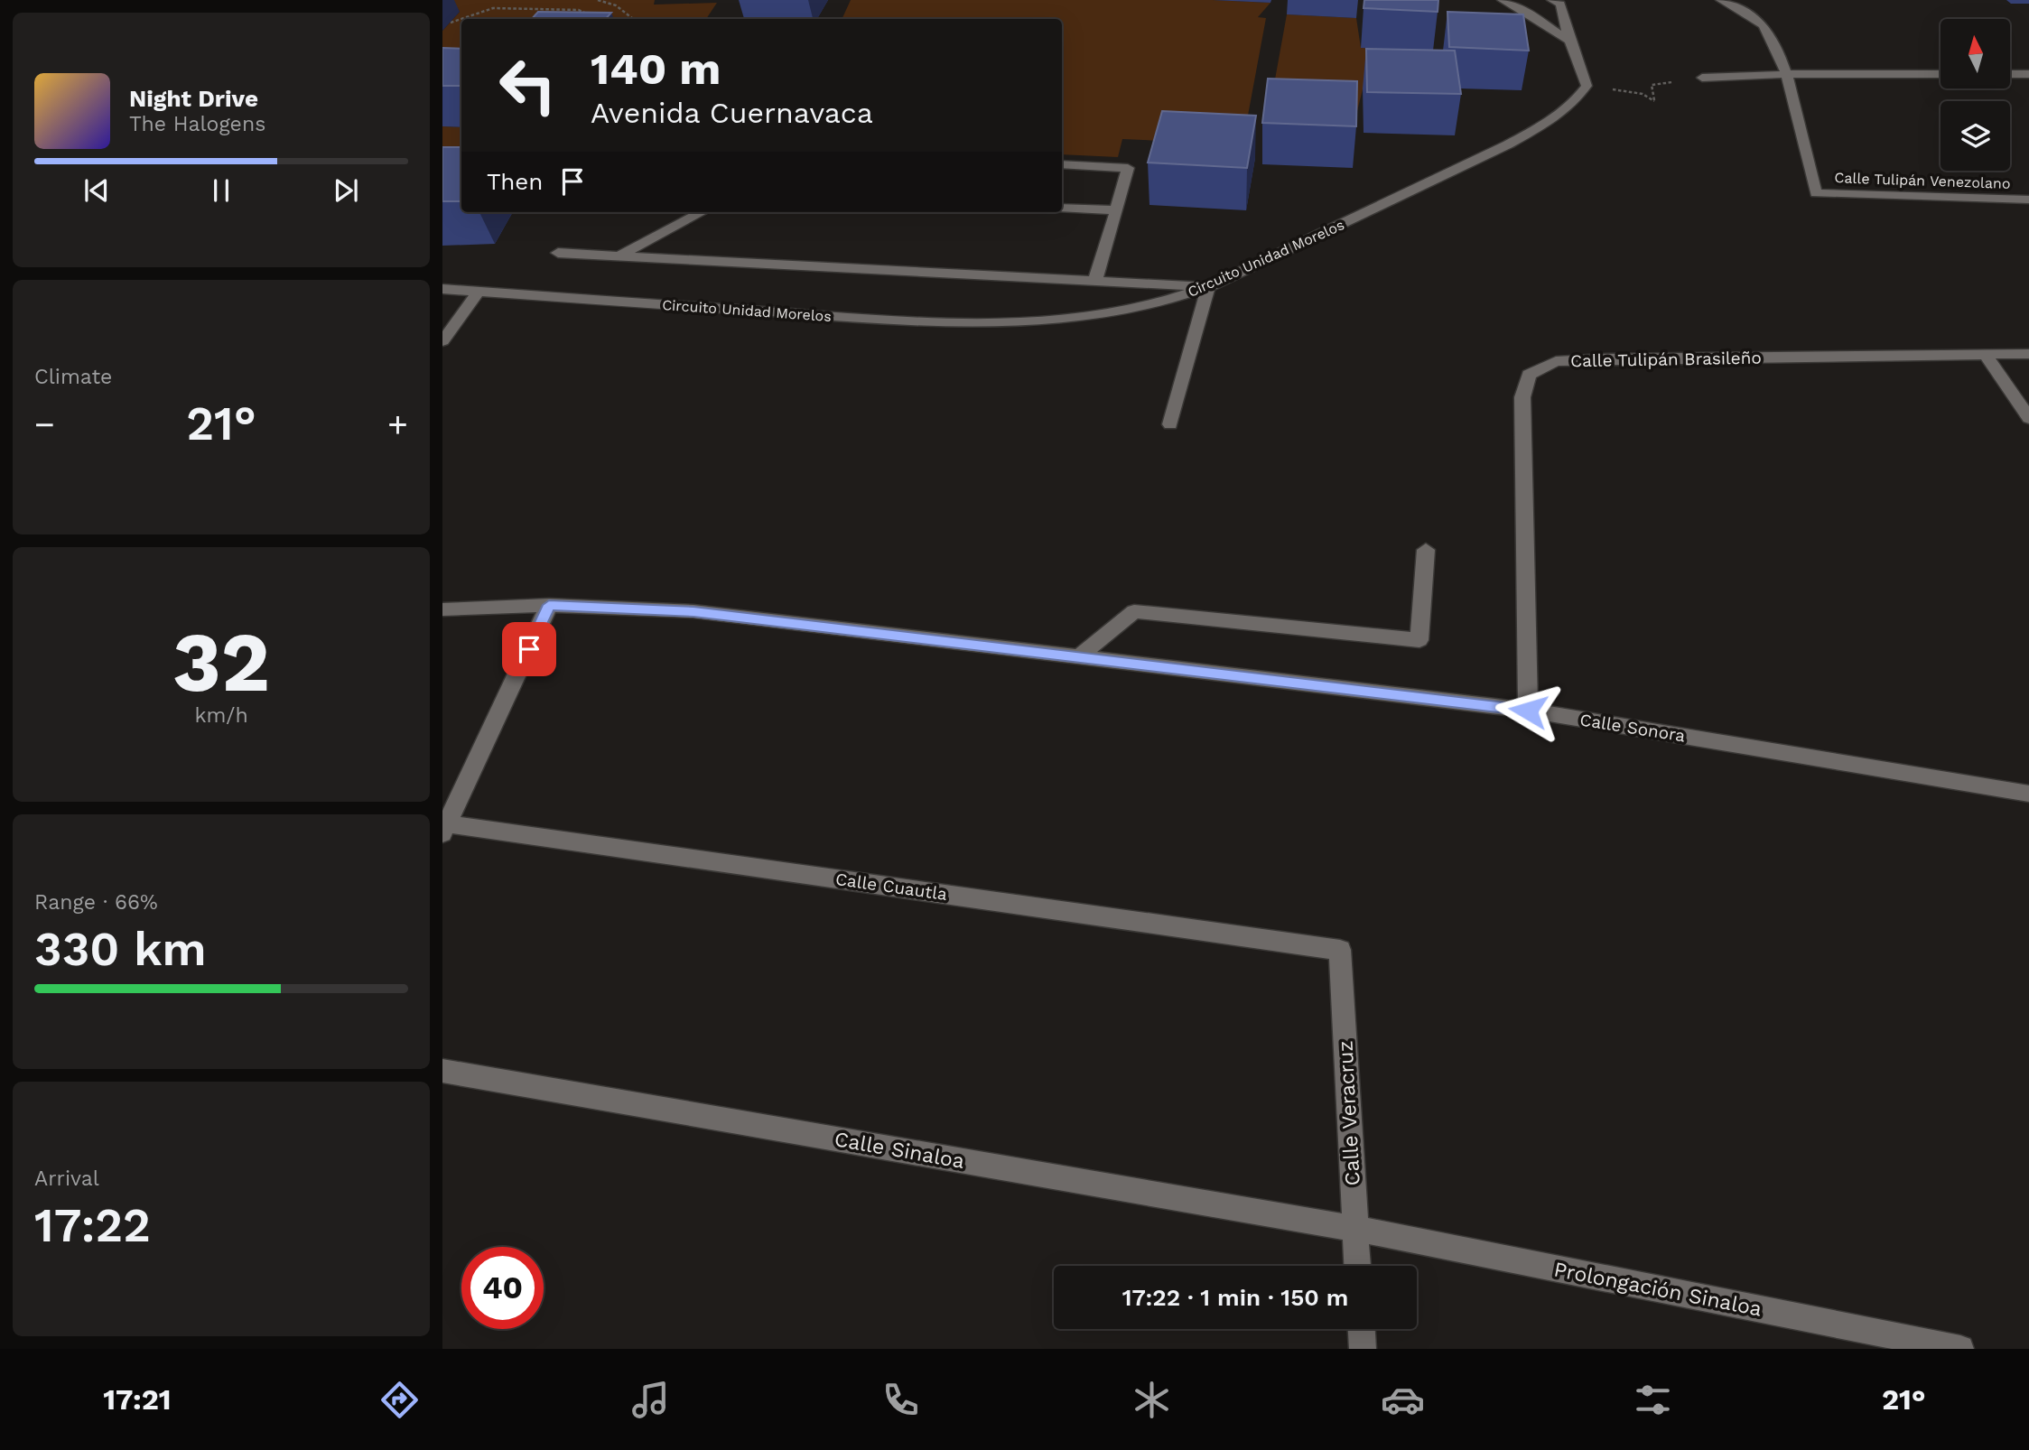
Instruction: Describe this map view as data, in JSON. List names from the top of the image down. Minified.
{"streets":{"street":["Calle Tulipán Venezolano","Circuito Unidad Morelos","Calle Tulipán Brasileño","Calle Sonora","Calle Cuautla","Calle Veracruz","Calle Sinaloa","Prolongación Sinaloa"]},"crossings":[["Calle Tulipán Brasileño","Calle Sonora"],["Calle Cuautla","Calle Veracruz"],["Calle Veracruz","Calle Sinaloa"],["Calle Veracruz","Prolongación Sinaloa"],["Calle Sinaloa","Prolongación Sinaloa"]],"north":"top","page":{"turn":["140 m","Avenida Cuernavaca"],"song":["Night Drive","The Halogens"],"then":"Then","tile":["Climate",["32","km/h"],["Range · 66%","330 km"],["Arrival","17:22"]],"heat":["−","21°","+"],"limit":"40","trip":"17:22 · 1 min · 150 m","tabs":["17:21","21°"]}}
